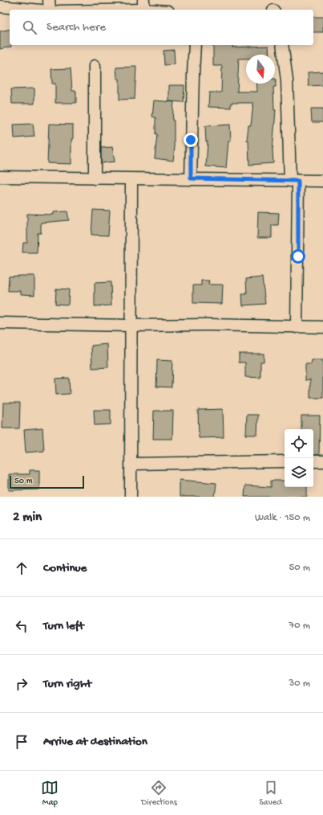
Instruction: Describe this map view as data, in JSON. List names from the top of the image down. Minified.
{"scale_bar":"50 m","north":"bottom","page":{"search":"Search here","scale":"50 m","heading":["2 min","Walk · 150 m"],"list":[["Continue","50 m"],["Turn left","70 m"],["Turn right","30 m"],"Arrive at destination"],"nav":["Map","Directions","Saved"]}}
